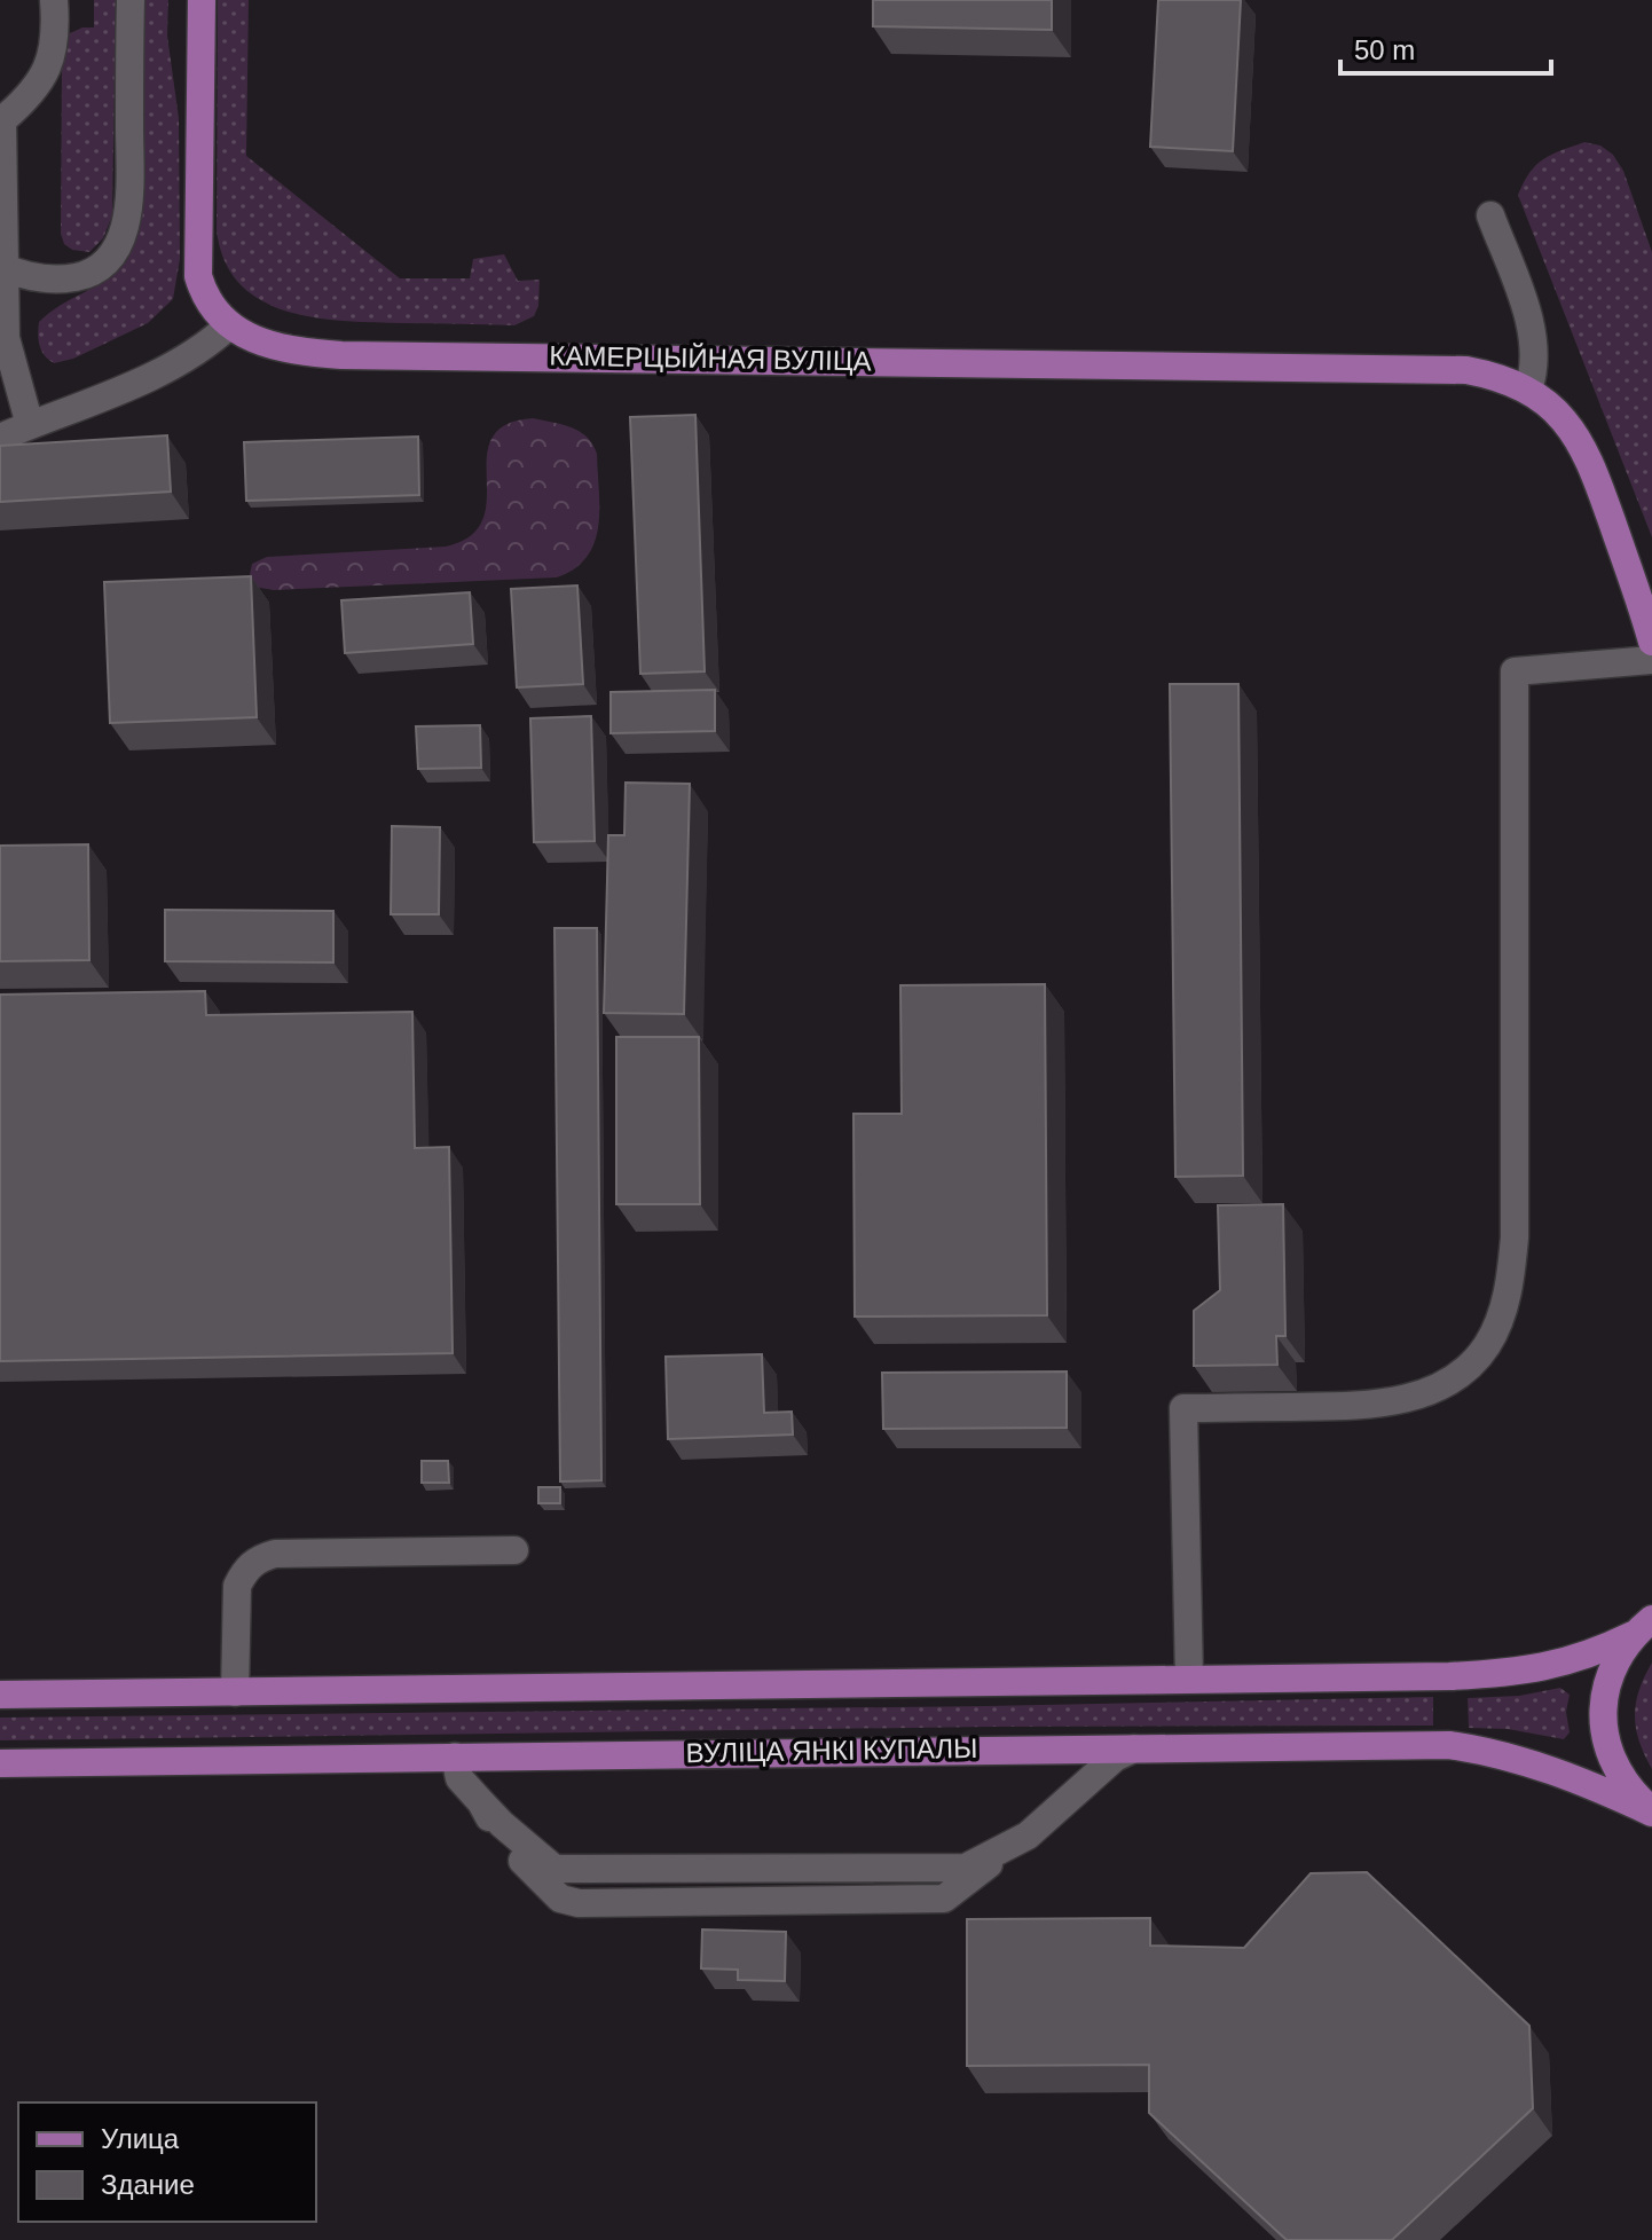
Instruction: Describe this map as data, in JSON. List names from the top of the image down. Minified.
{"streets":{"main road":["КАМЕРЦЫЙНАЯ ВУЛІЦА","ВУЛІЦА ЯНКІ КУПАЛЫ"]},"legend":["Улица","Здание"],"scale_bar":"50 m"}
